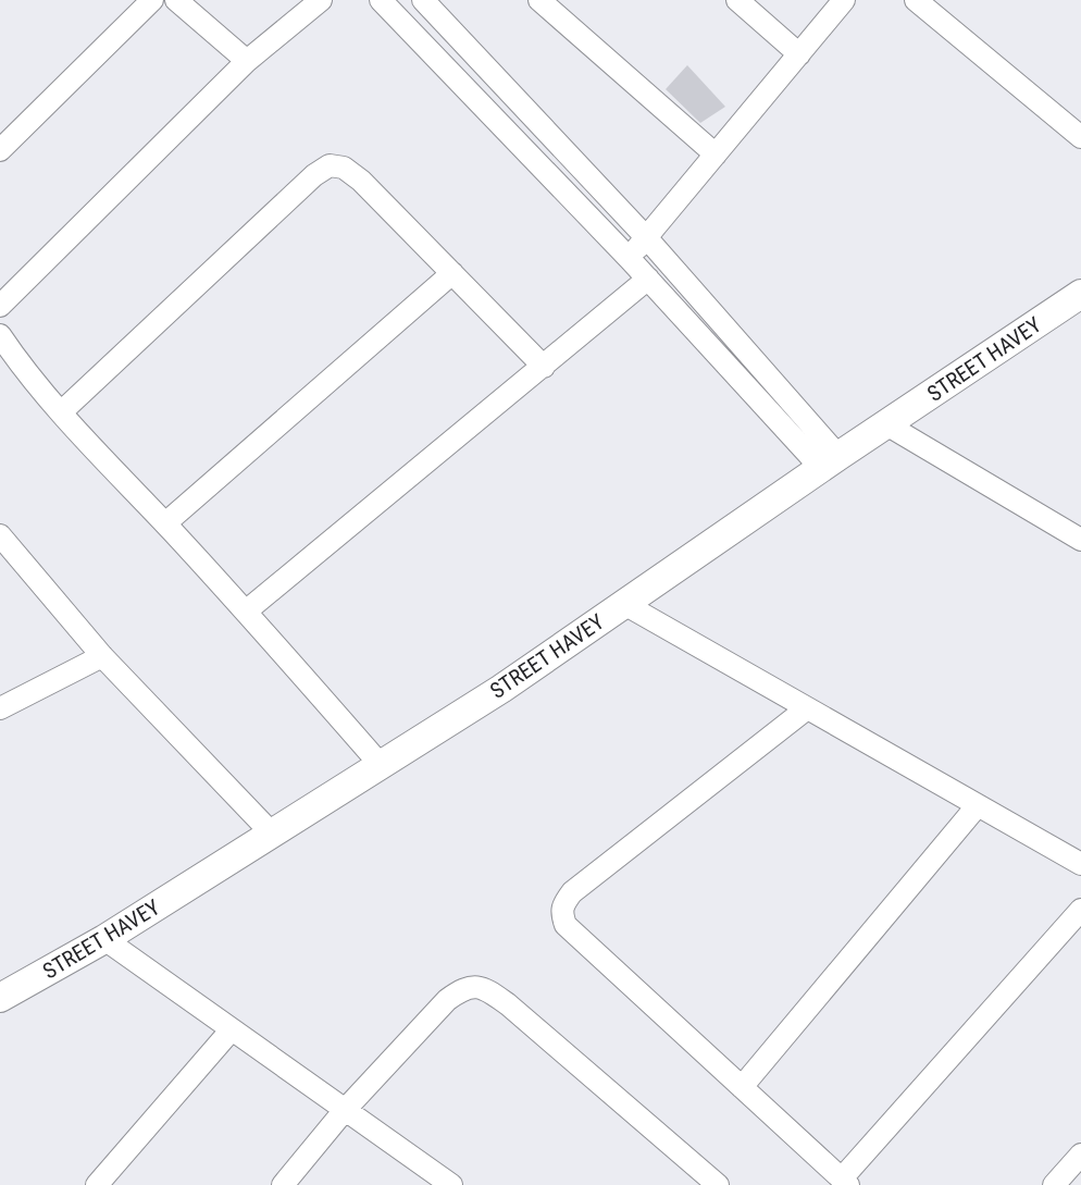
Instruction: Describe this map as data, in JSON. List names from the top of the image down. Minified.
{"streets":{"street":["STREET HAVEY"]}}
